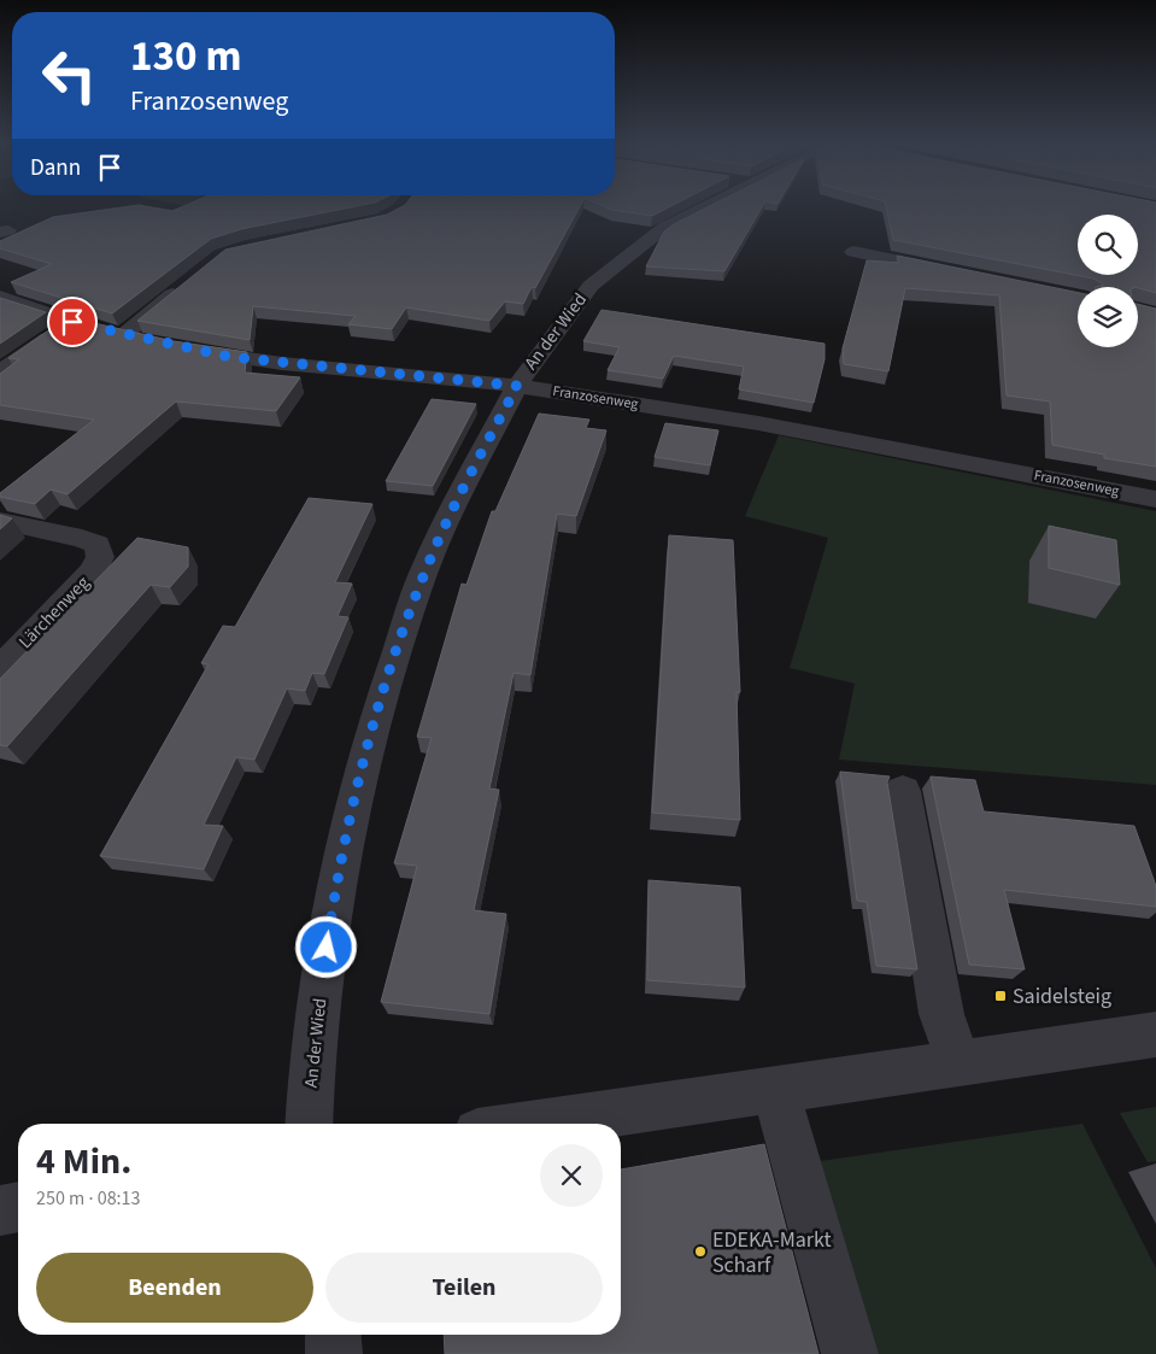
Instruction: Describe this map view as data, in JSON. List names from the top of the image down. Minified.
{"streets":{"street":["An der Wied","Franzosenweg","Lärchenweg"]},"crossings":[["An der Wied","Franzosenweg"]],"places":{"transit":["Saidelsteig"],"other":["EDEKA-Markt Scharf"]},"page":{"turn":["130 m","Franzosenweg"],"then":"Dann","heading":["4 Min.","250 m · 08:13"],"buttons":["Beenden","Teilen"]}}
